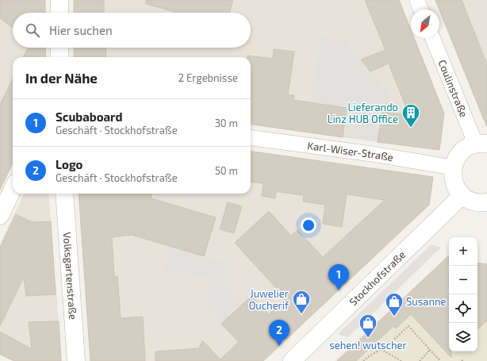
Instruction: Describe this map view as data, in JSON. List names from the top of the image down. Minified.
{"streets":{"street":["Coulinstraße","Karl-Wiser-Straße","Volksgartenstraße","Stockhofstraße"]},"places":{"building":["Lieferando Linz HUB Office"],"shop":["Juwelier Oucherif","Susanne","sehen! wutscher"]},"north":"bottom left","page":{"search":"Hier suchen","heading":["In der Nähe","2 Ergebnisse"],"list":[{"mark":"1","name":"Scubaboard","note":"Geschäft · Stockhofstraße","value":"30 m"},{"mark":"2","name":"Logo","note":"Geschäft · Stockhofstraße","value":"50 m"}],"map_buttons":["+","−"],"pins":["1","2"]}}
